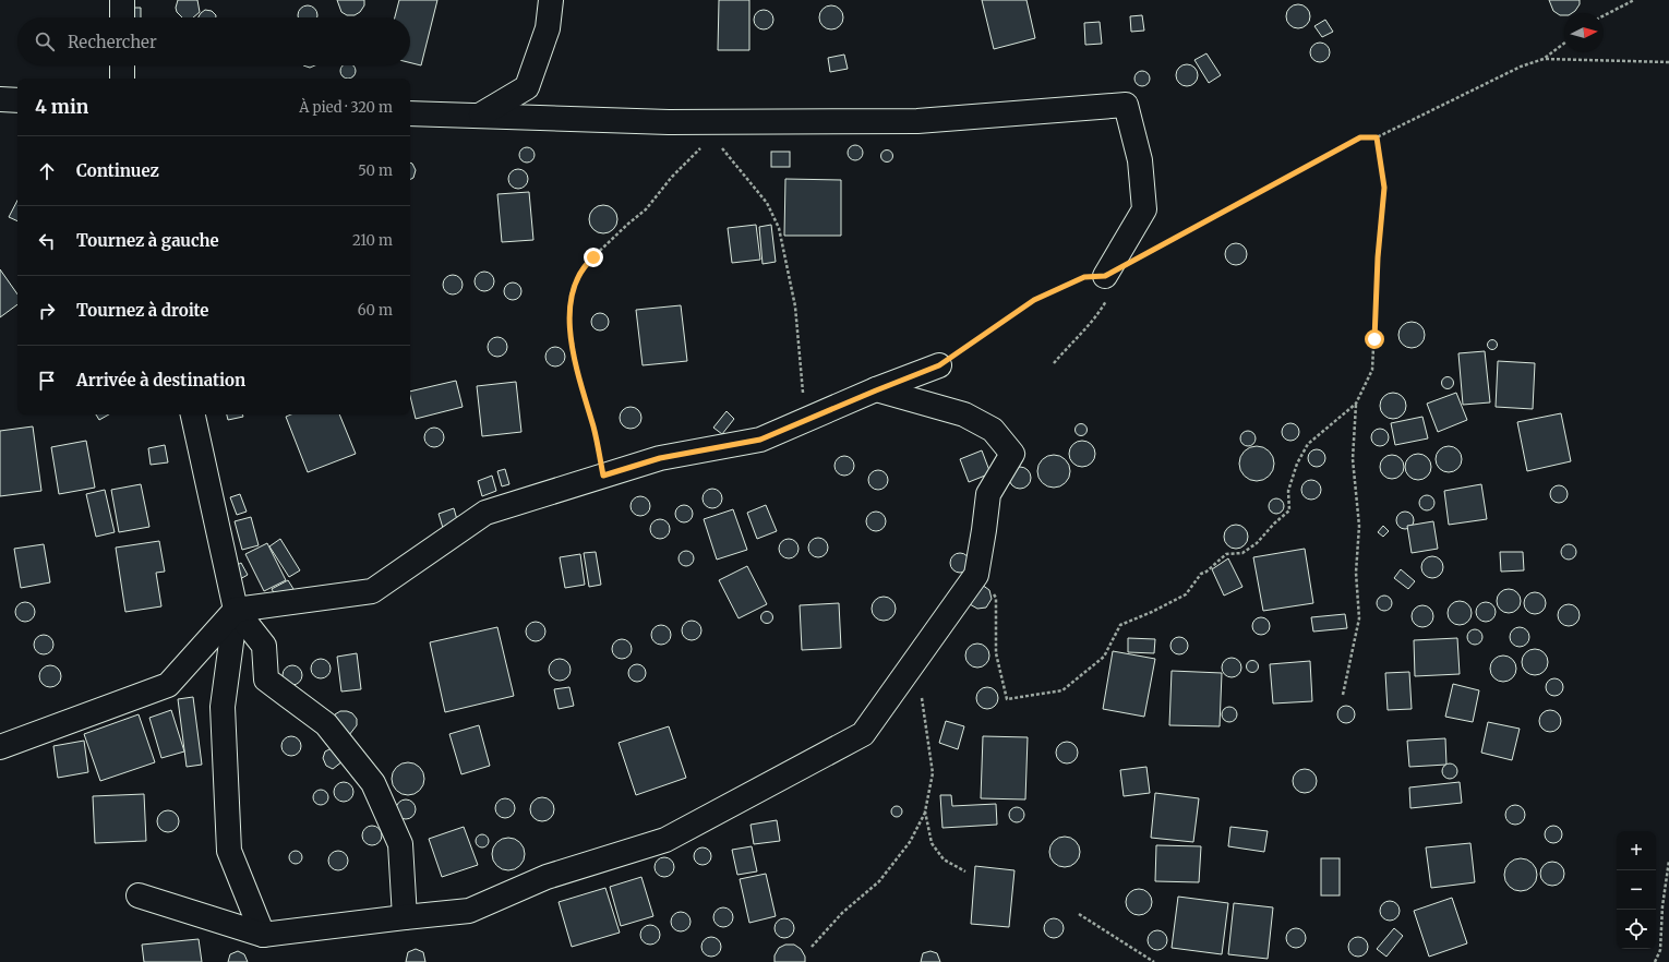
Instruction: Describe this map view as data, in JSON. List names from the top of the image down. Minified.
{"north":"right","page":{"search":"Rechercher","heading":["4 min","À pied · 320 m"],"list":[["Continuez","50 m"],["Tournez à gauche","210 m"],["Tournez à droite","60 m"],"Arrivée à destination"],"map_buttons":["+","−"]}}
